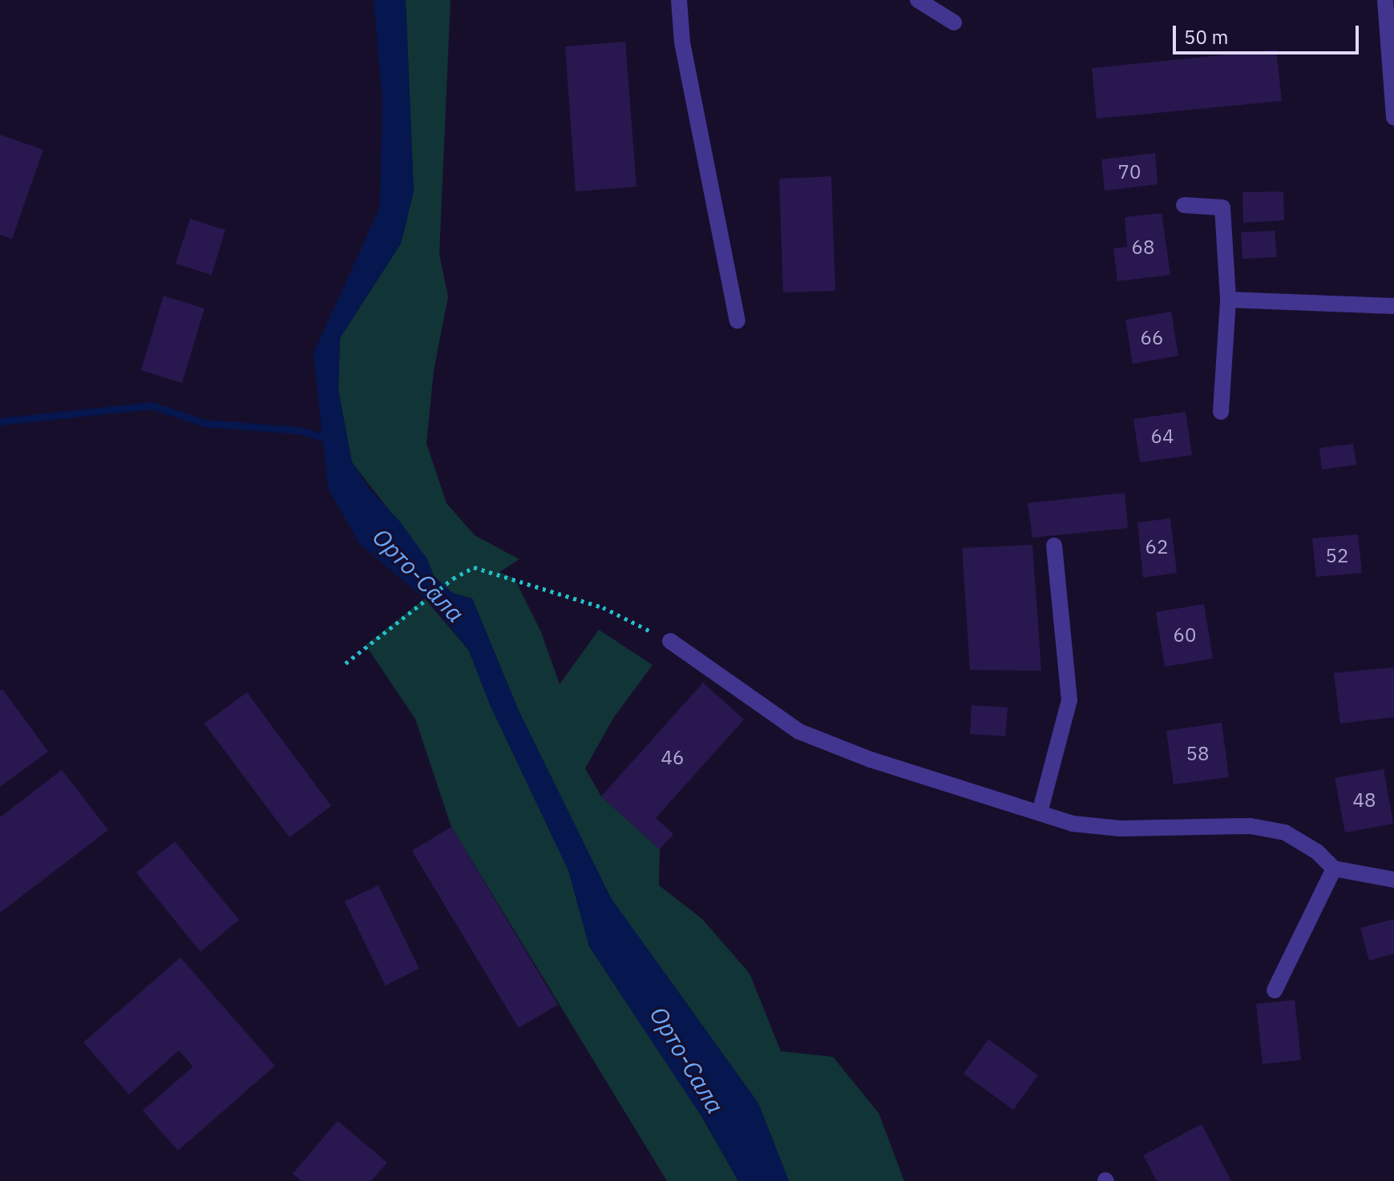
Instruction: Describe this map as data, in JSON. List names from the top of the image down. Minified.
{"water":["Орто-Сала"],"house_numbers":["70","68","66","64","62","52","60","58","46","48"],"scale_bar":"50 m"}
